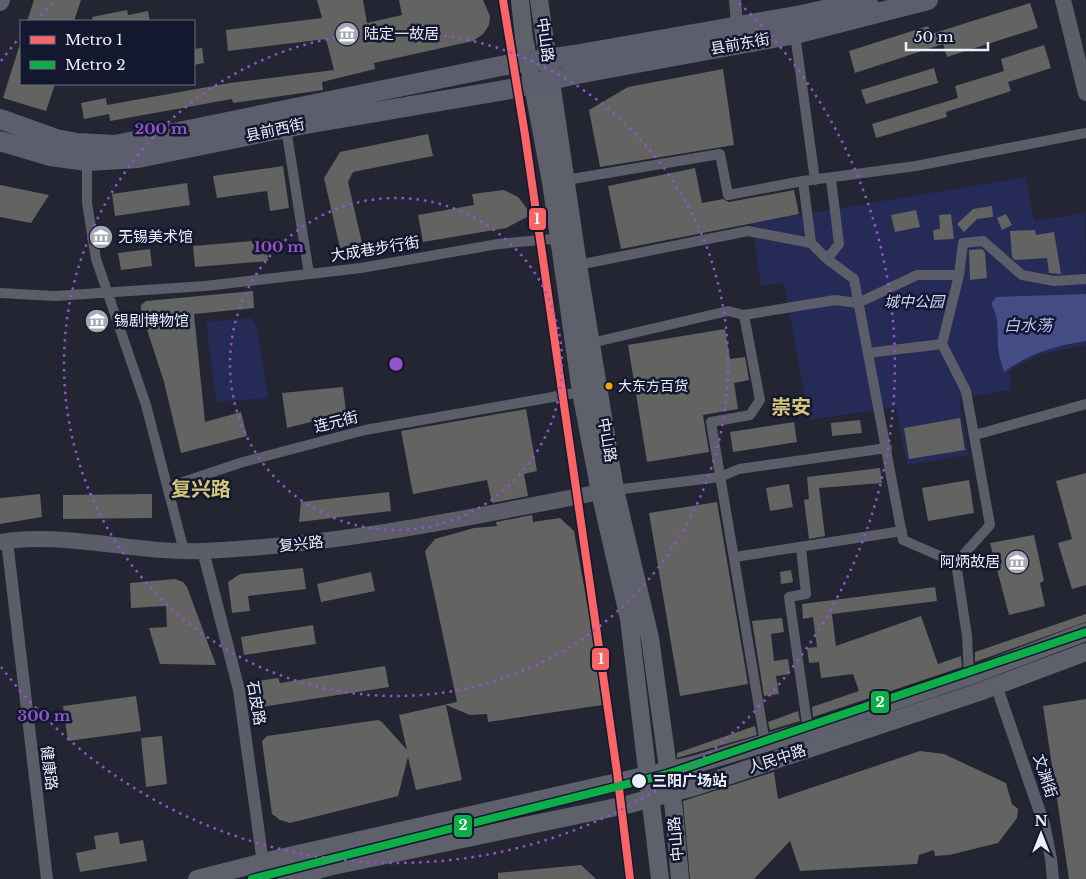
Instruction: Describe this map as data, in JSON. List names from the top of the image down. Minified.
{"streets":{"main road":["中山路","县前东街","县前西街","人民中路"],"street":["大成巷步行街","连元街","复兴路","石皮路","健康路","文渊街"]},"crossings":[["中山路","县前东街"],["中山路","县前西街"],["中山路","大成巷步行街"],["中山路","连元街"],["中山路","复兴路"],["中山路","人民中路"],["县前东街","县前西街"],["复兴路","石皮路"],["复兴路","健康路"],["石皮路","人民中路"],["人民中路","文渊街"]],"districts":["崇安","复兴路"],"water":["白水荡"],"parks":["城中公园"],"places":{"museum":["陆定一故居","无锡美术馆","锡剧博物馆","阿炳故居"],"other":["大东方百货","三阳广场站"]},"lines":["metro line 1","metro line 2"],"legend":["Metro 1","Metro 2"],"scale_bar":"50 m","north":"top","rings":["200 m","100 m","300 m"]}
